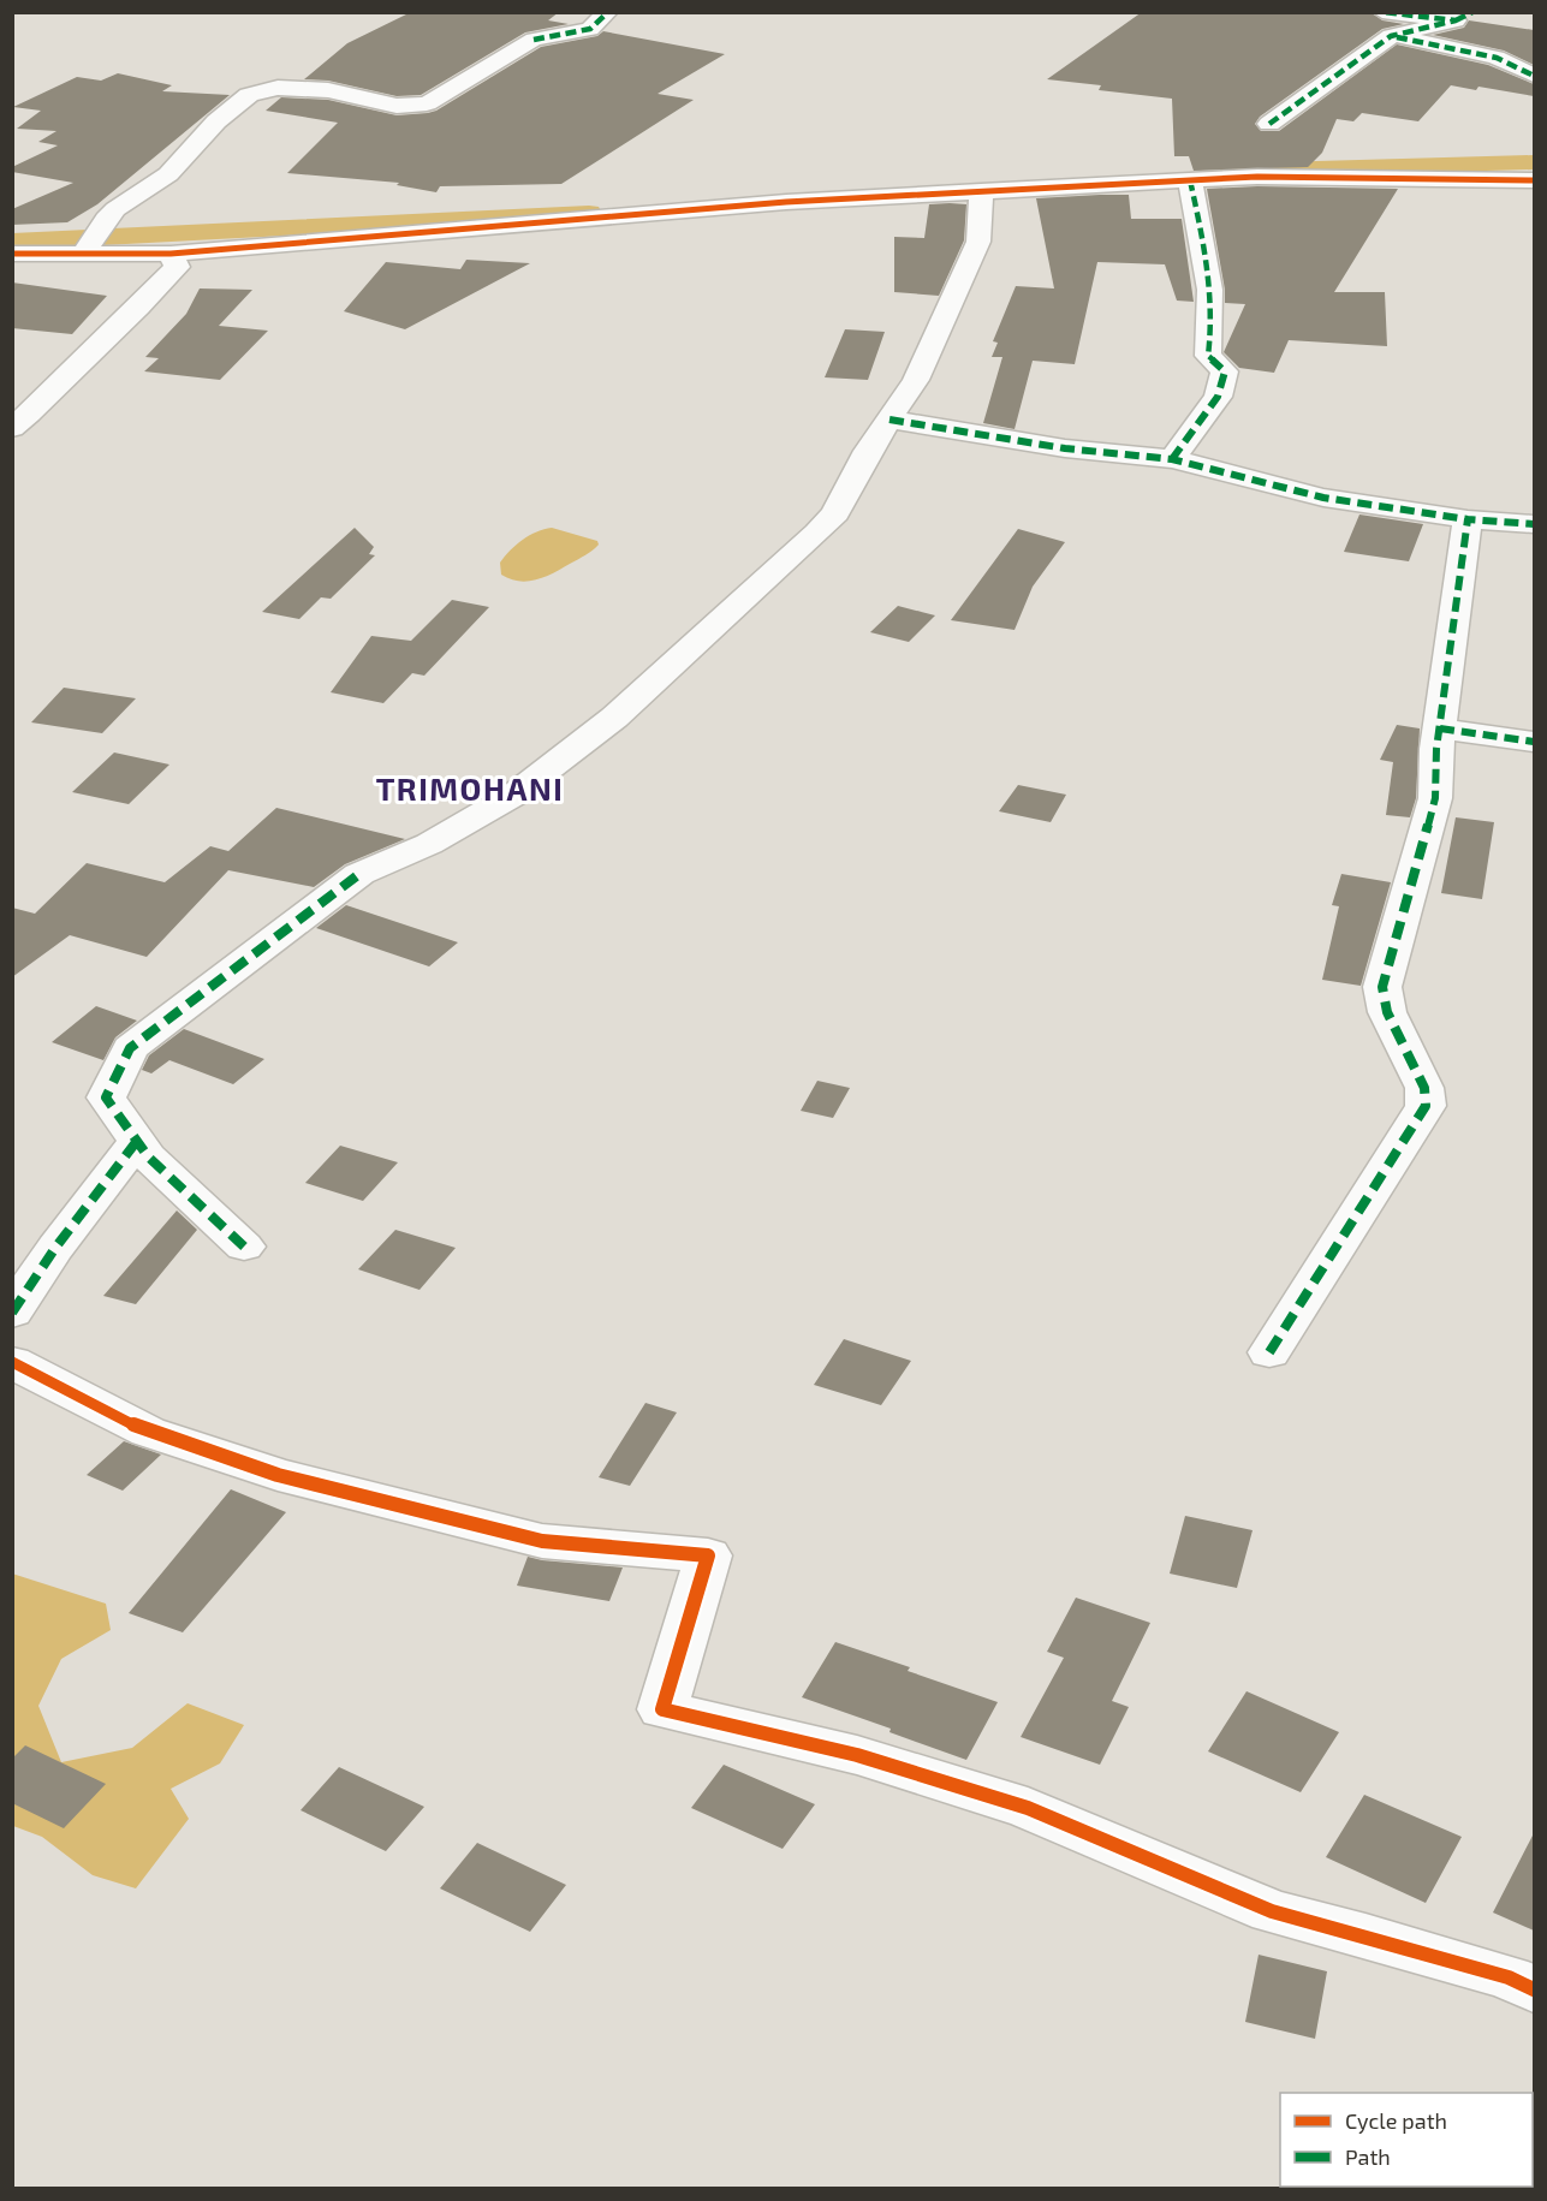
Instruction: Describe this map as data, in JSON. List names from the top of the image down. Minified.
{"districts":["TRIMOHANI"],"legend":["Cycle path","Path"]}
